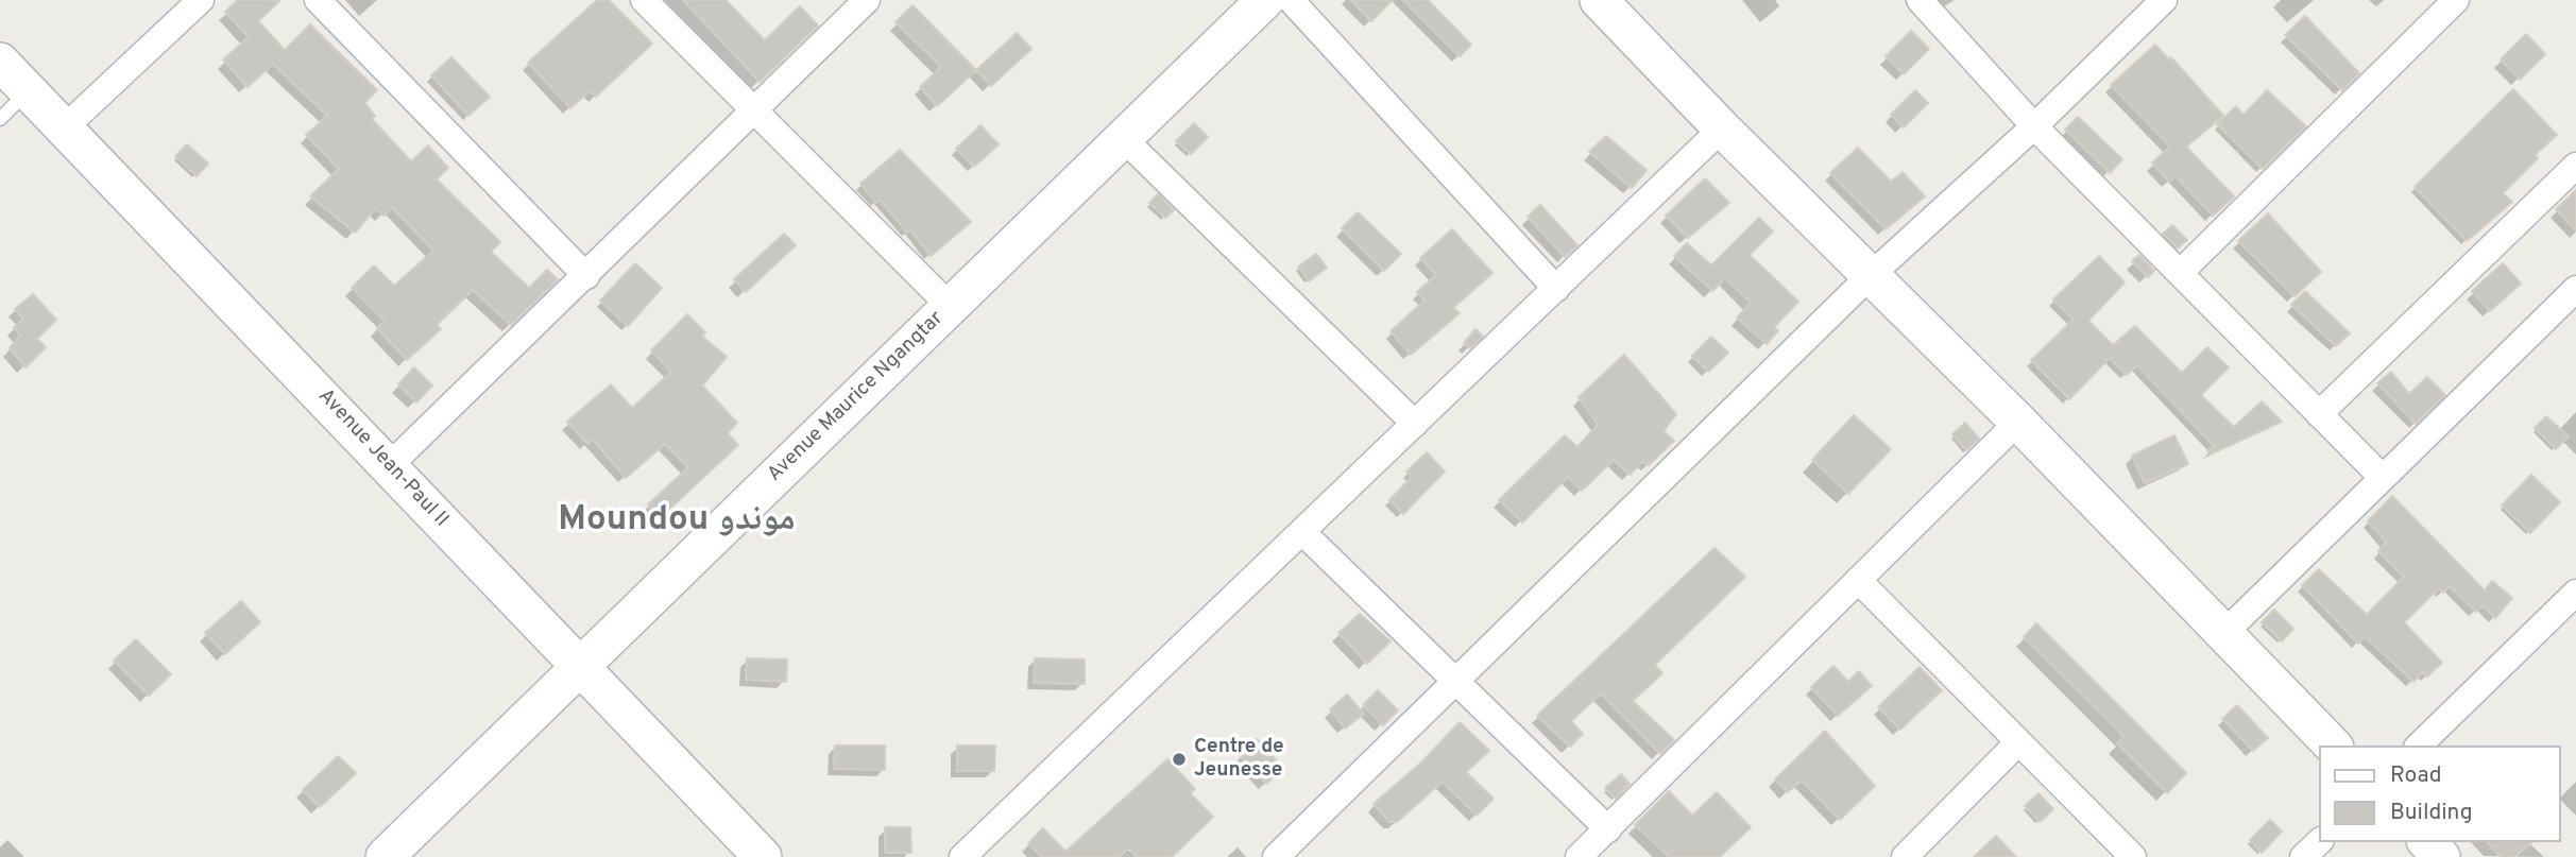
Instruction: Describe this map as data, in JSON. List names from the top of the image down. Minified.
{"streets":{"street":["Avenue Maurice Ngangtar","Avenue Jean-Paul II"]},"crossings":[["Avenue Maurice Ngangtar","Avenue Jean-Paul II"]],"districts":["Moundou موندو"],"places":["Centre de Jeunesse"],"legend":["Road","Building"]}
